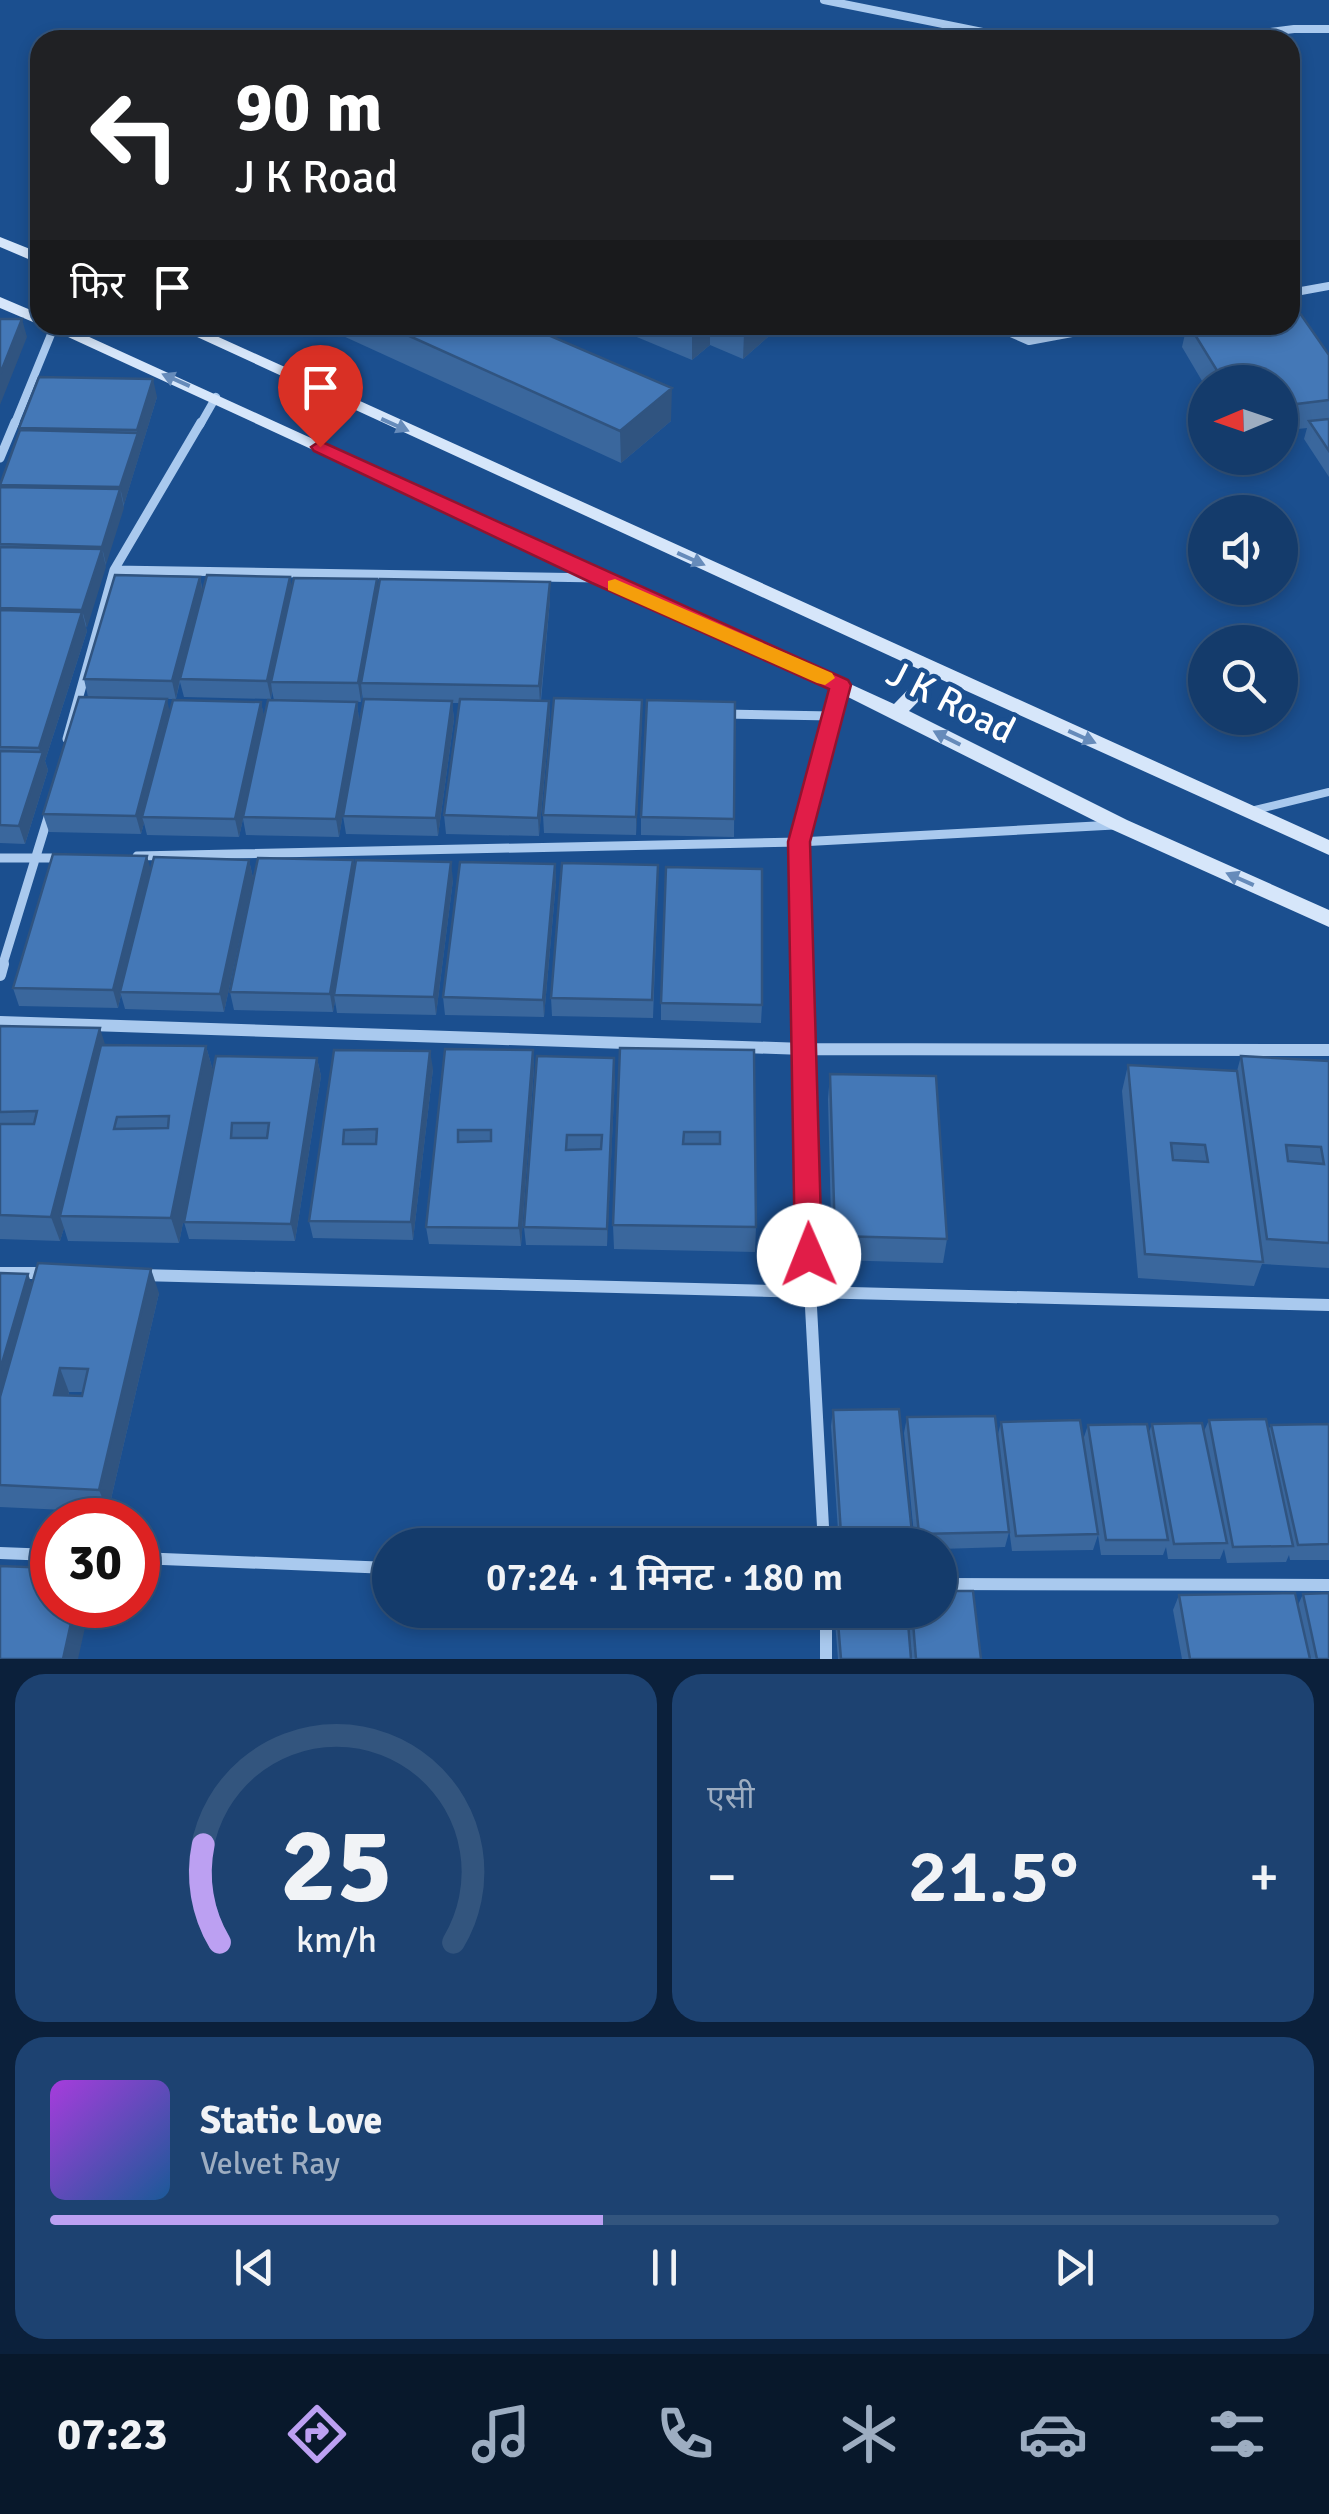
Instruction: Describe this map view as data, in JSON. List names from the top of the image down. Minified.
{"streets":{"main road":["J K Road"]},"north":"left","page":{"turn":["90 m","J K Road"],"then":"फिर","limit":"30","trip":"07:24 · 1 मिनट · 180 m","tile":"एसी","heat":["−","21.5°","+"],"song":["Static Love","Velvet Ray"],"tabs":"07:23","gauge":["25","km/h"]}}
